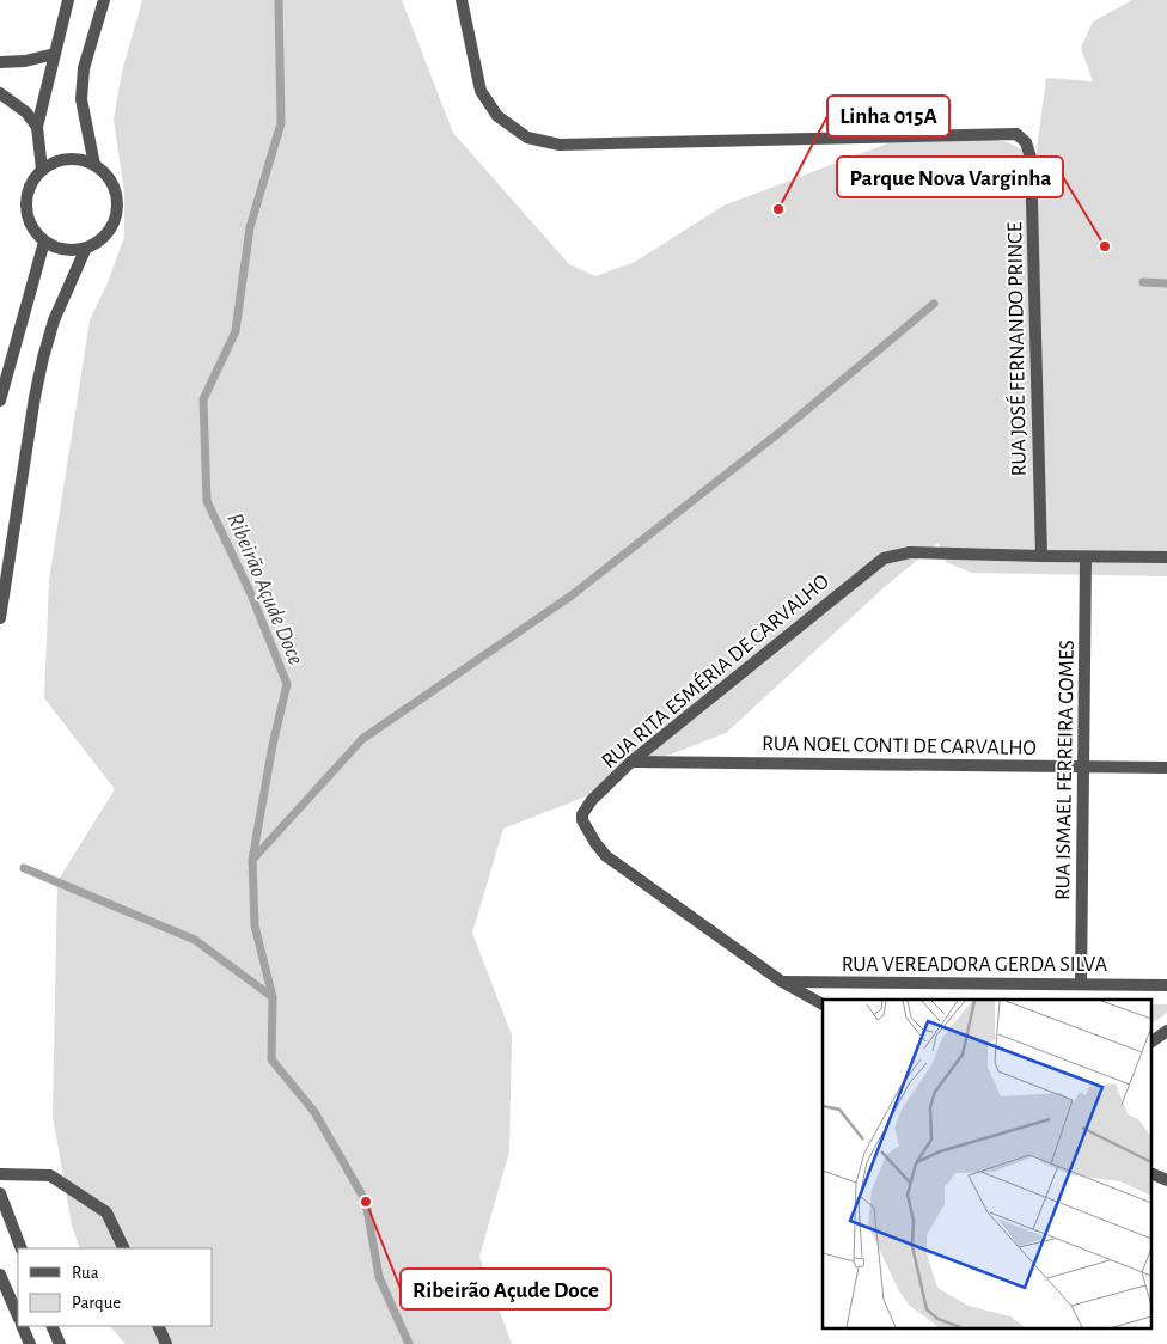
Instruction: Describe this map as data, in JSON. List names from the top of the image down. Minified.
{"streets":{"street":["RUA JOSÉ FERNANDO PRINCE","RUA RITA ESMÉRIA DE CARVALHO","RUA NOEL CONTI DE CARVALHO","RUA ISMAEL FERREIRA GOMES","RUA VEREADORA GERDA SILVA"]},"crossings":[["RUA JOSÉ FERNANDO PRINCE","RUA RITA ESMÉRIA DE CARVALHO"],["RUA RITA ESMÉRIA DE CARVALHO","RUA NOEL CONTI DE CARVALHO"],["RUA RITA ESMÉRIA DE CARVALHO","RUA VEREADORA GERDA SILVA"],["RUA NOEL CONTI DE CARVALHO","RUA ISMAEL FERREIRA GOMES"],["RUA ISMAEL FERREIRA GOMES","RUA VEREADORA GERDA SILVA"]],"water":["Ribeirão Açude Doce"],"places":["Linha 015A","Parque Nova Varginha","Ribeirão Açude Doce"],"legend":["Rua","Parque"]}
